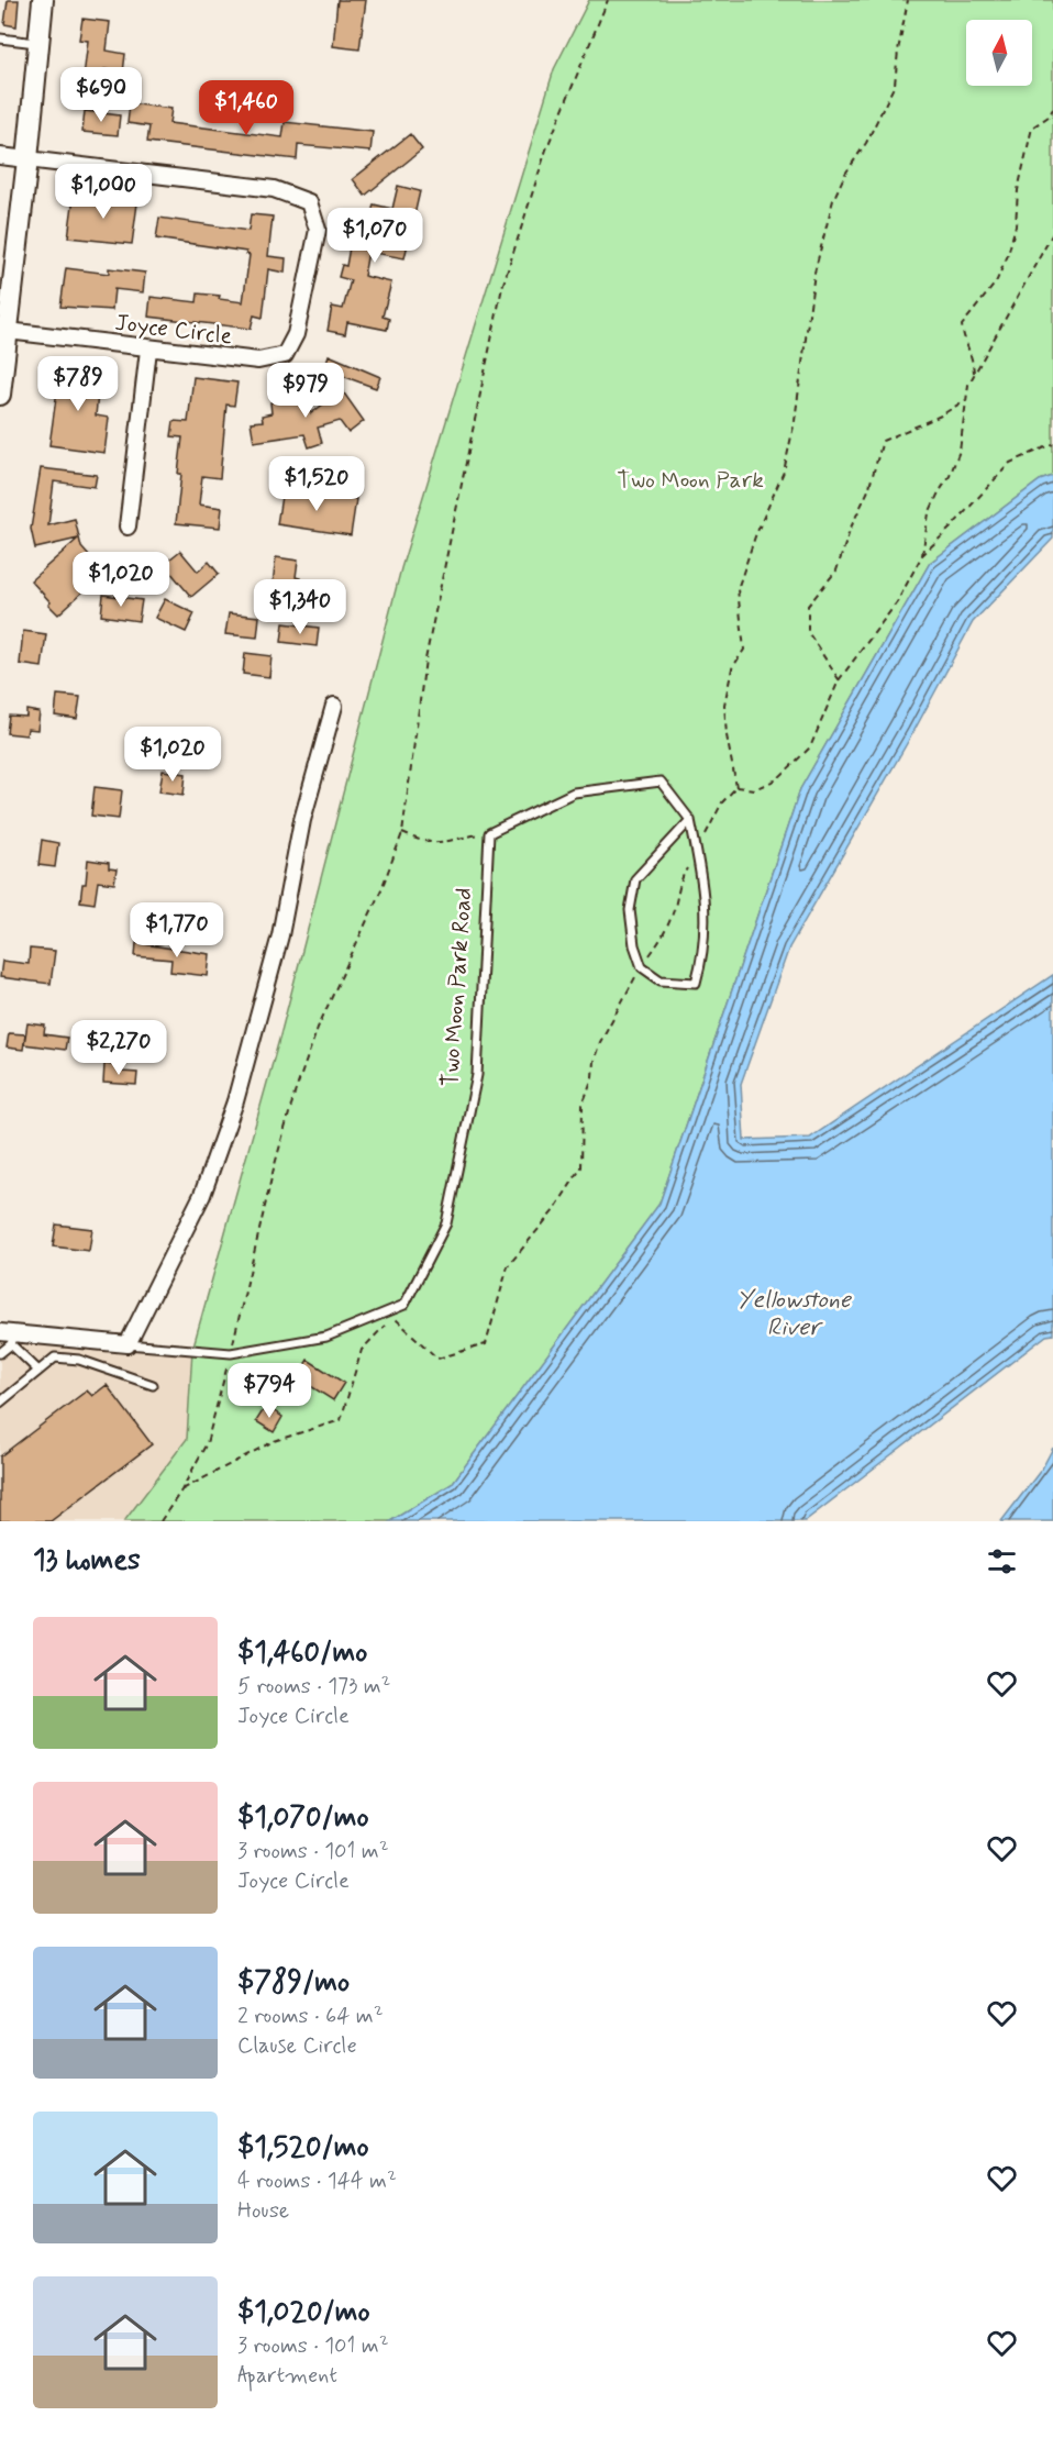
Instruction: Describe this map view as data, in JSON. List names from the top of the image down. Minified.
{"streets":{"street":["Joyce Circle","Two Moon Park Road"]},"water":["Yellowstone River"],"parks":["Two Moon Park"],"north":"top","page":{"price":["$690","$1,460","$1,000","$1,070","$789","$979","$1,520","$1,020","$1,340","$1,020","$1,770","$2,270","$794"],"heading":"13 homes","list":[{"name":"$1,460/mo","note":"5 rooms · 173 m² · Joyce Circle"},{"name":"$1,070/mo","note":"3 rooms · 101 m² · Joyce Circle"},{"name":"$789/mo","note":"2 rooms · 64 m² · Clause Circle"},{"name":"$1,520/mo","note":"4 rooms · 144 m² · House"},{"name":"$1,020/mo","note":"3 rooms · 101 m² · Apartment"}]}}
